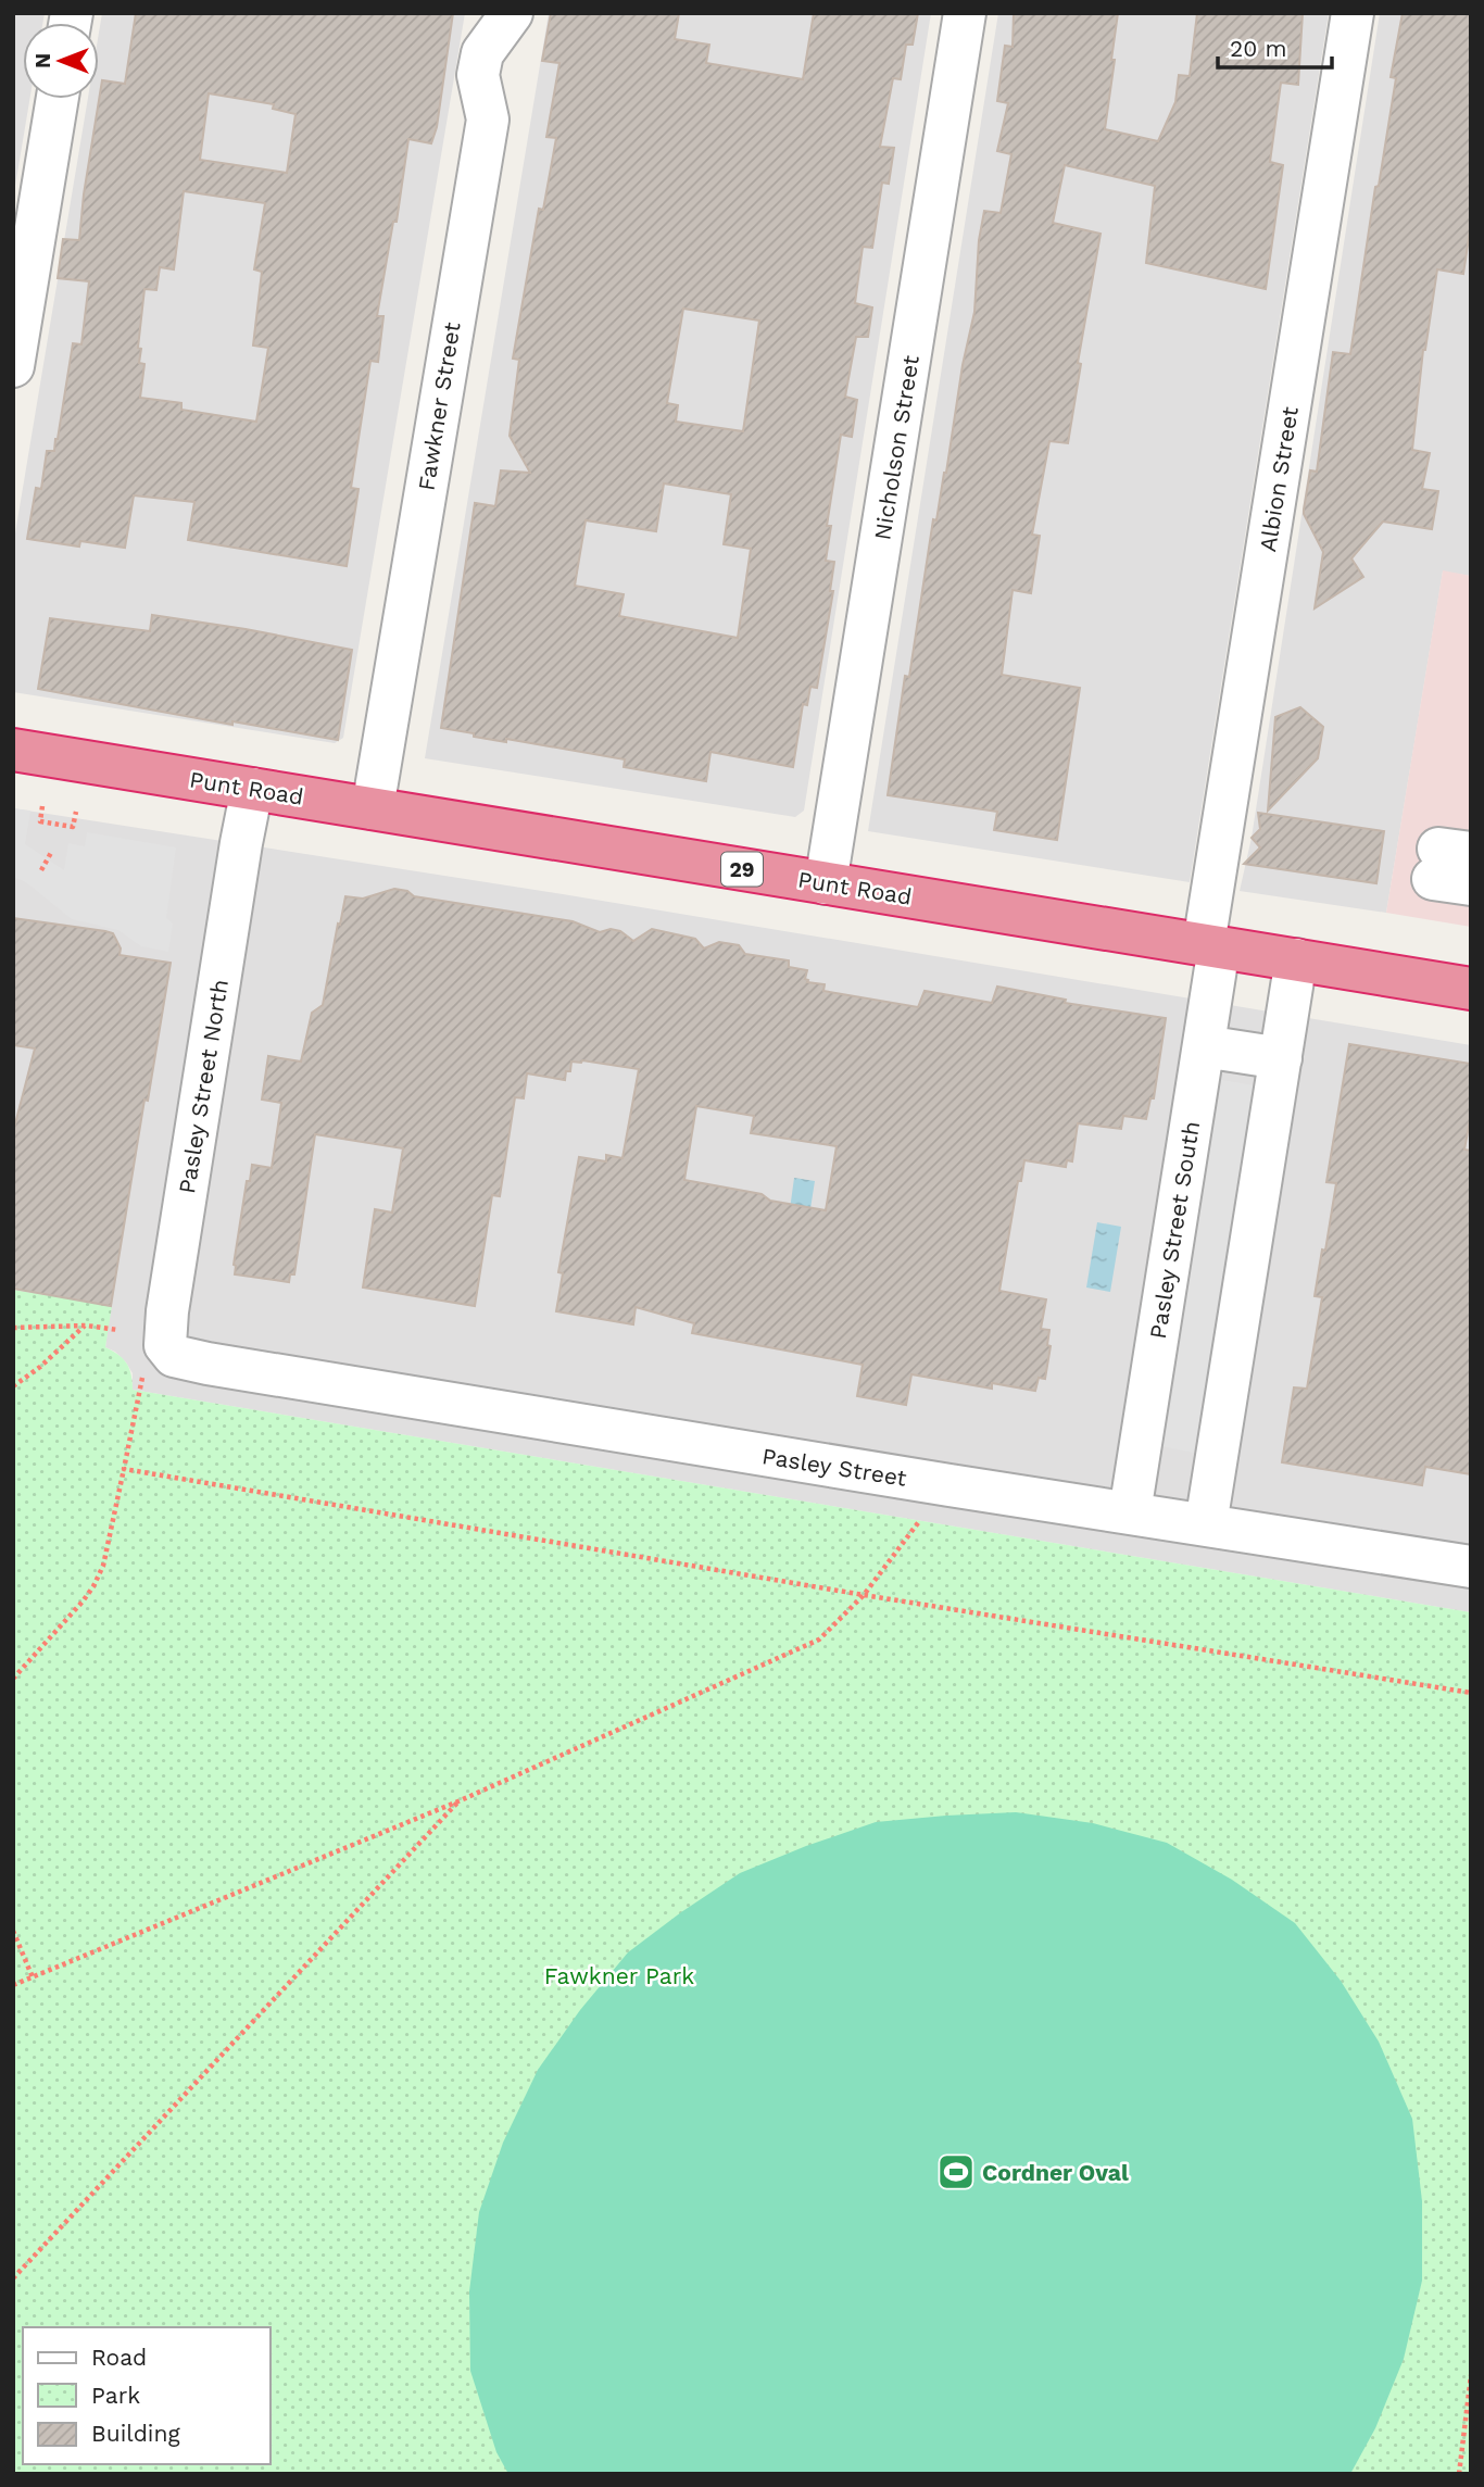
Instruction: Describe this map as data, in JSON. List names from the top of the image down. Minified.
{"streets":{"highway":["Punt Road","29"],"street":["Fawkner Street","Nicholson Street","Albion Street","Pasley Street North","Pasley Street South","Pasley Street"]},"crossings":[["Fawkner Street","Punt Road"],["Nicholson Street","Punt Road"],["Albion Street","Punt Road"],["Albion Street","Pasley Street South"],["Punt Road","Pasley Street North"],["Punt Road","Pasley Street South"],["Pasley Street North","Pasley Street"],["Pasley Street South","Pasley Street"]],"parks":["Fawkner Park"],"places":{"sports":["Cordner Oval"]},"legend":["Road","Park","Building"],"scale_bar":"20 m","north":"left"}
